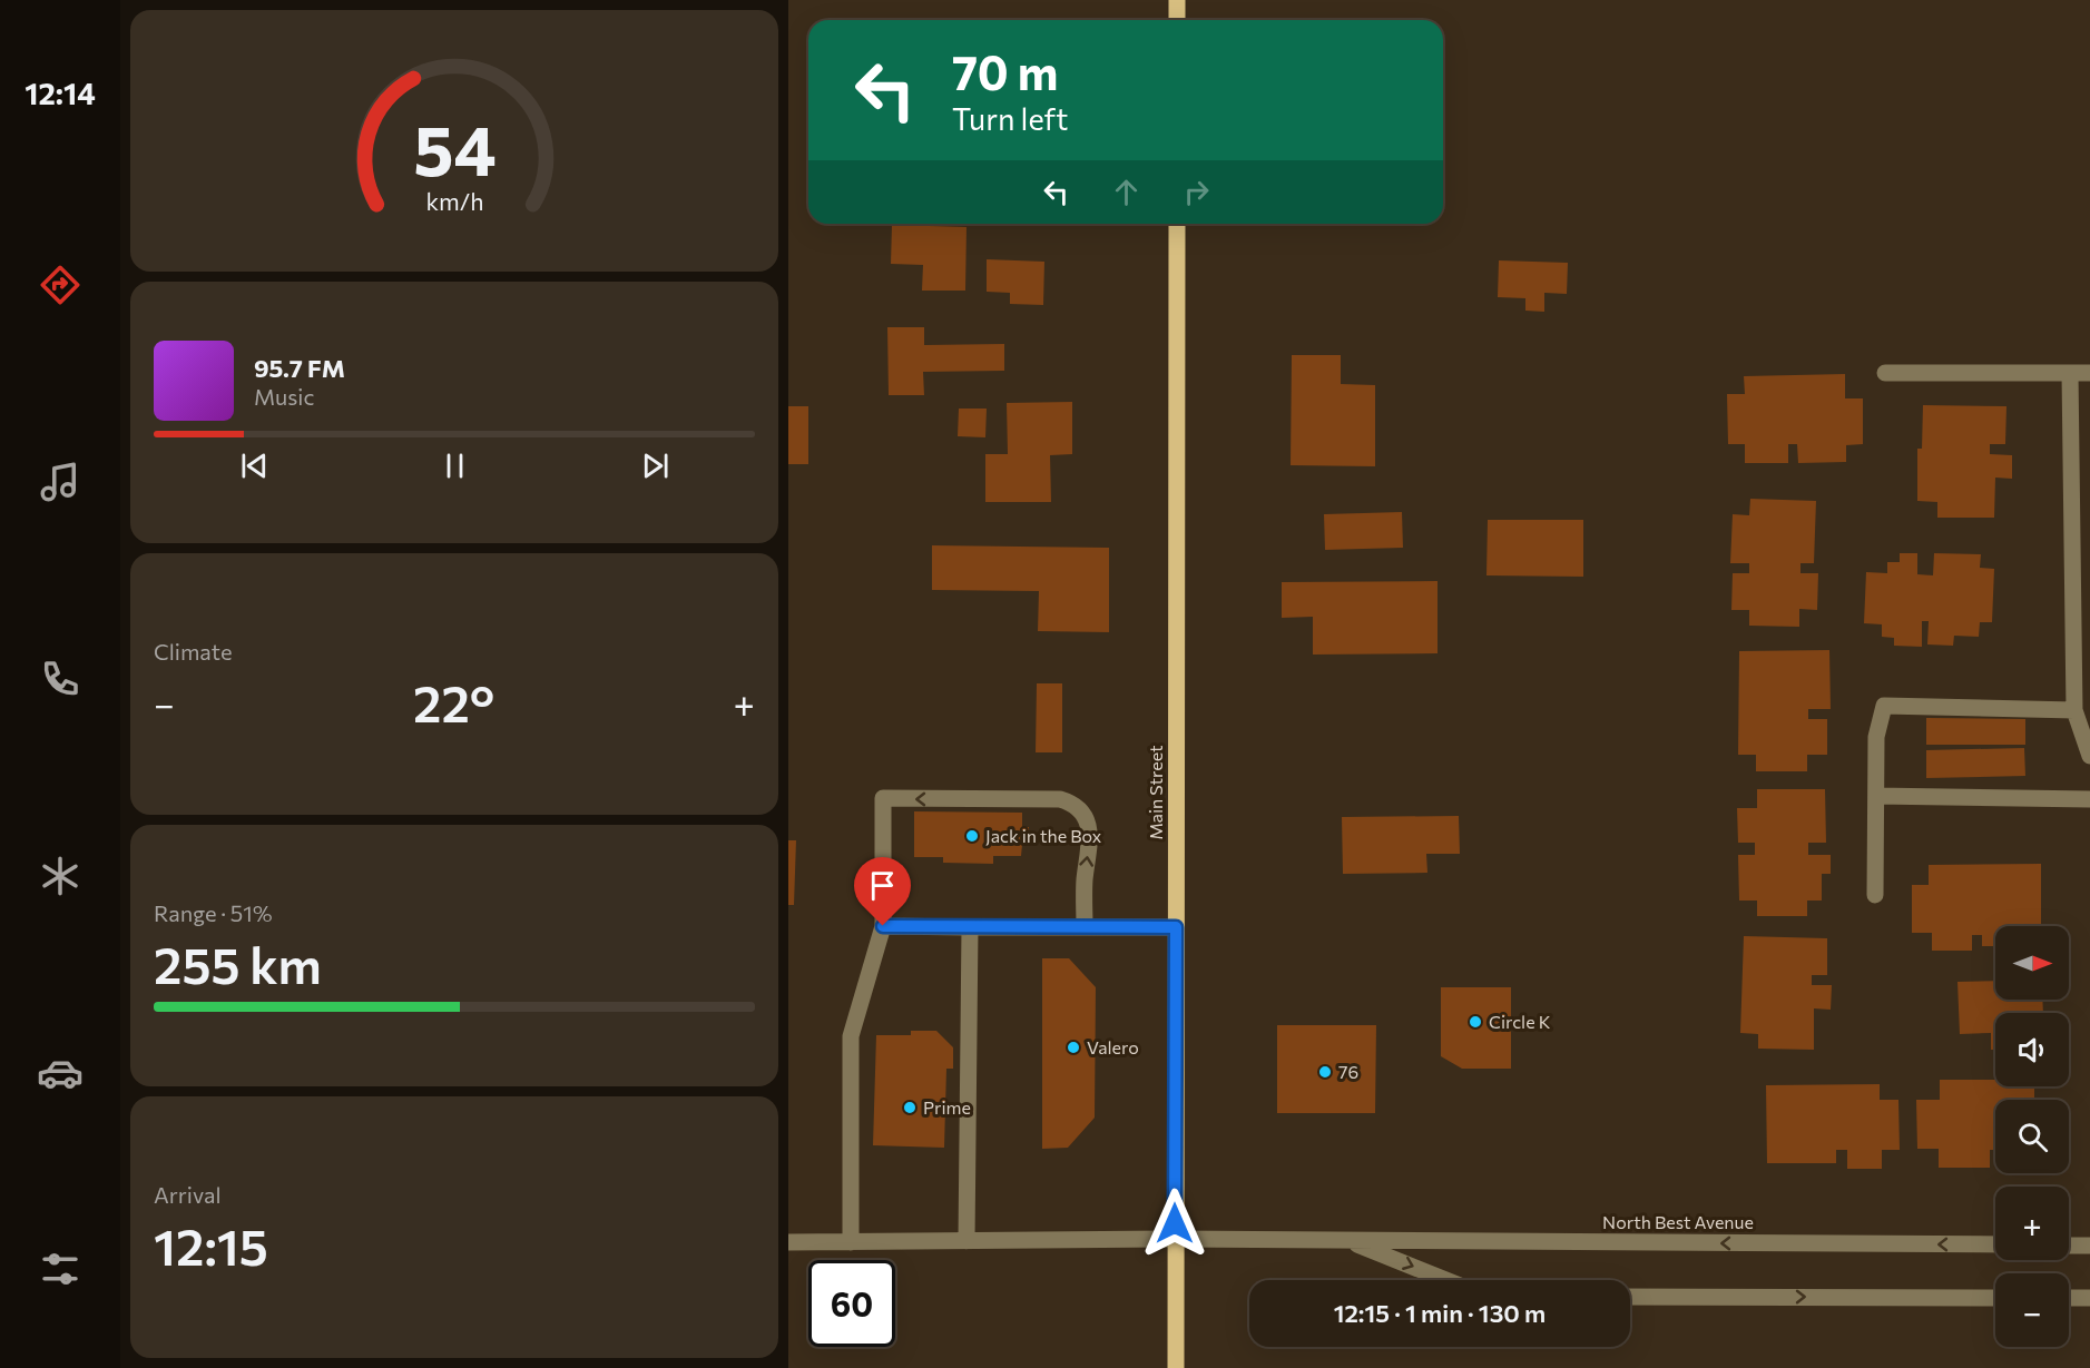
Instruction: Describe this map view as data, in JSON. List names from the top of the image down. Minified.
{"streets":{"main road":["Main Street"],"street":["North Best Avenue"]},"crossings":[["Main Street","North Best Avenue"]],"places":["Jack in the Box","Circle K","Valero","76","Prime"],"north":"right","page":{"tabs":"12:14","turn":["70 m","Turn left"],"song":["95.7 FM","Music"],"tile":["Climate",["Range · 51%","255 km"],["Arrival","12:15"]],"heat":["−","22°","+"],"map_buttons":["+","−"],"limit":"60","trip":"12:15 · 1 min · 130 m","gauge":["54","km/h"]}}
